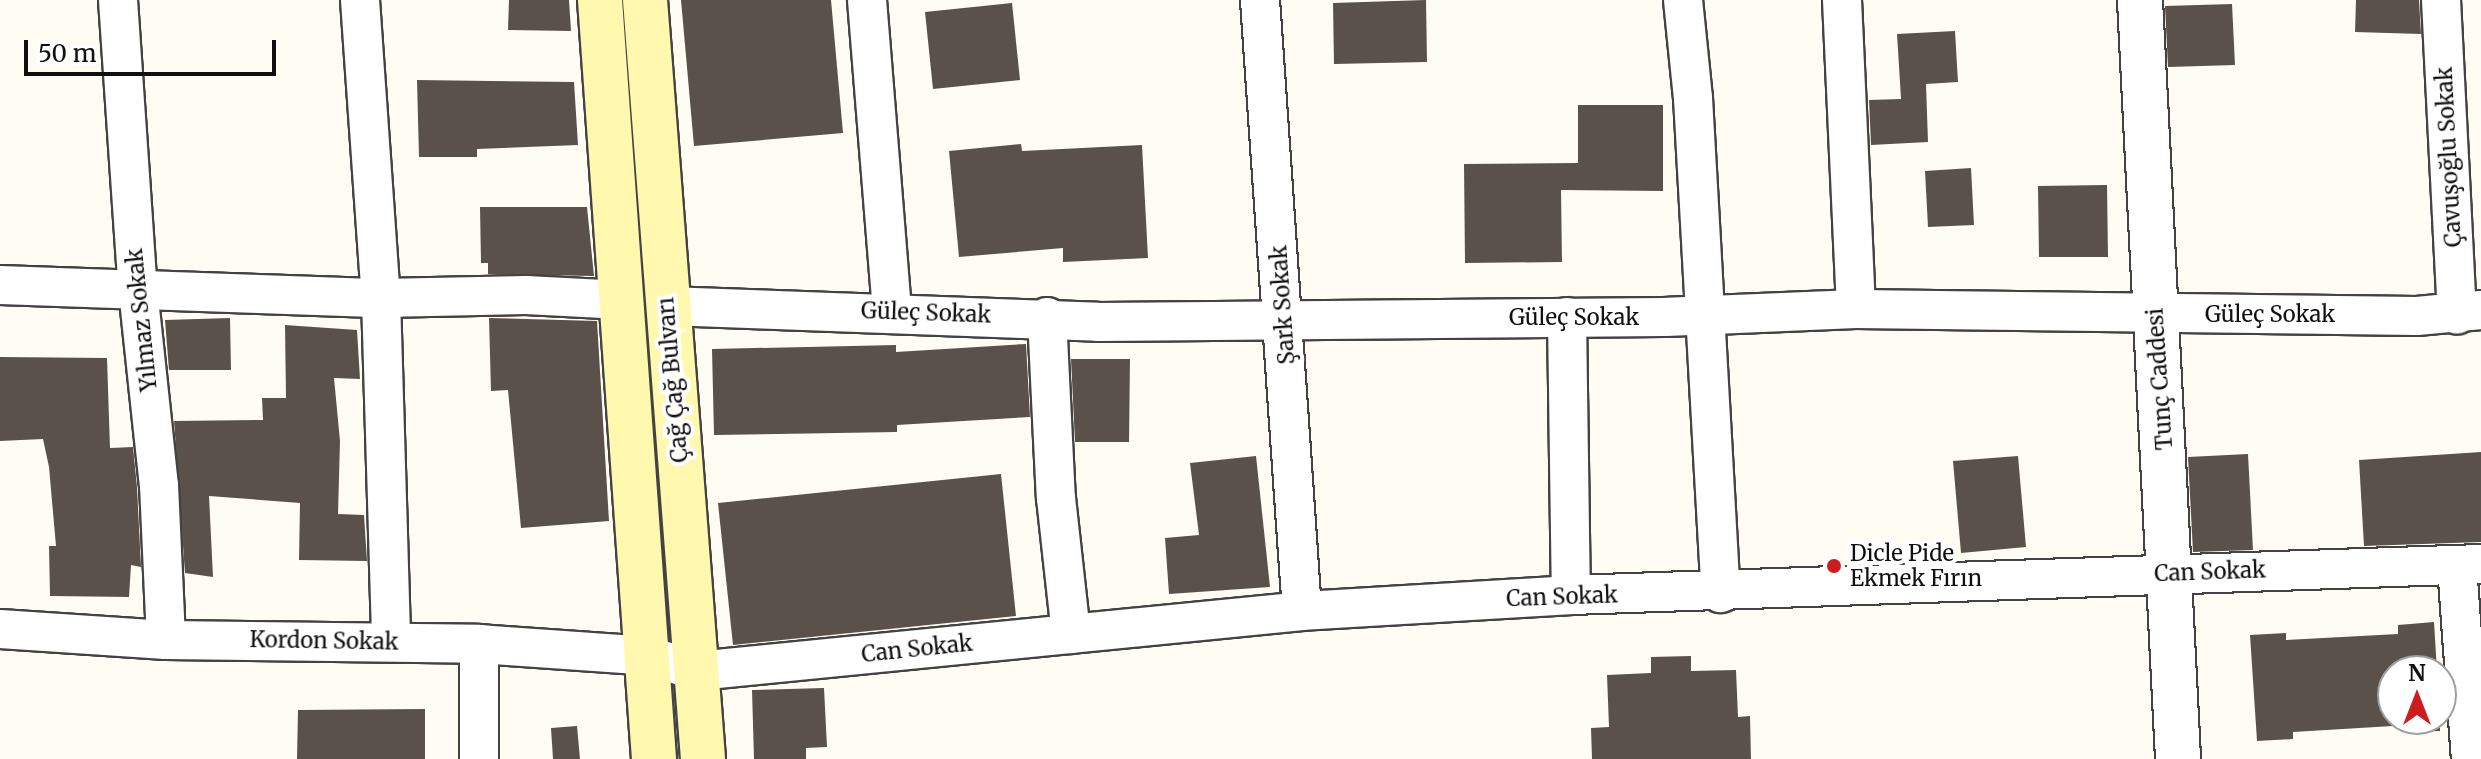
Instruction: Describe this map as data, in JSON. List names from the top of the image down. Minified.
{"streets":{"main road":["Çağ Çağ Bulvarı"],"street":["Çavuşoğlu Sokak","Şark Sokak","Güleç Sokak","Yılmaz Sokak","Tunç Caddesi","Can Sokak","Kordon Sokak"]},"crossings":[["Çavuşoğlu Sokak","Güleç Sokak"],["Şark Sokak","Güleç Sokak"],["Şark Sokak","Can Sokak"],["Güleç Sokak","Tunç Caddesi"],["Güleç Sokak","Çağ Çağ Bulvarı"],["Yılmaz Sokak","Kordon Sokak"],["Tunç Caddesi","Can Sokak"],["Çağ Çağ Bulvarı","Can Sokak"],["Çağ Çağ Bulvarı","Kordon Sokak"],["Can Sokak","Kordon Sokak"]],"places":["Dicle Pide Ekmek Fırın"],"scale_bar":"50 m","north":"top"}
